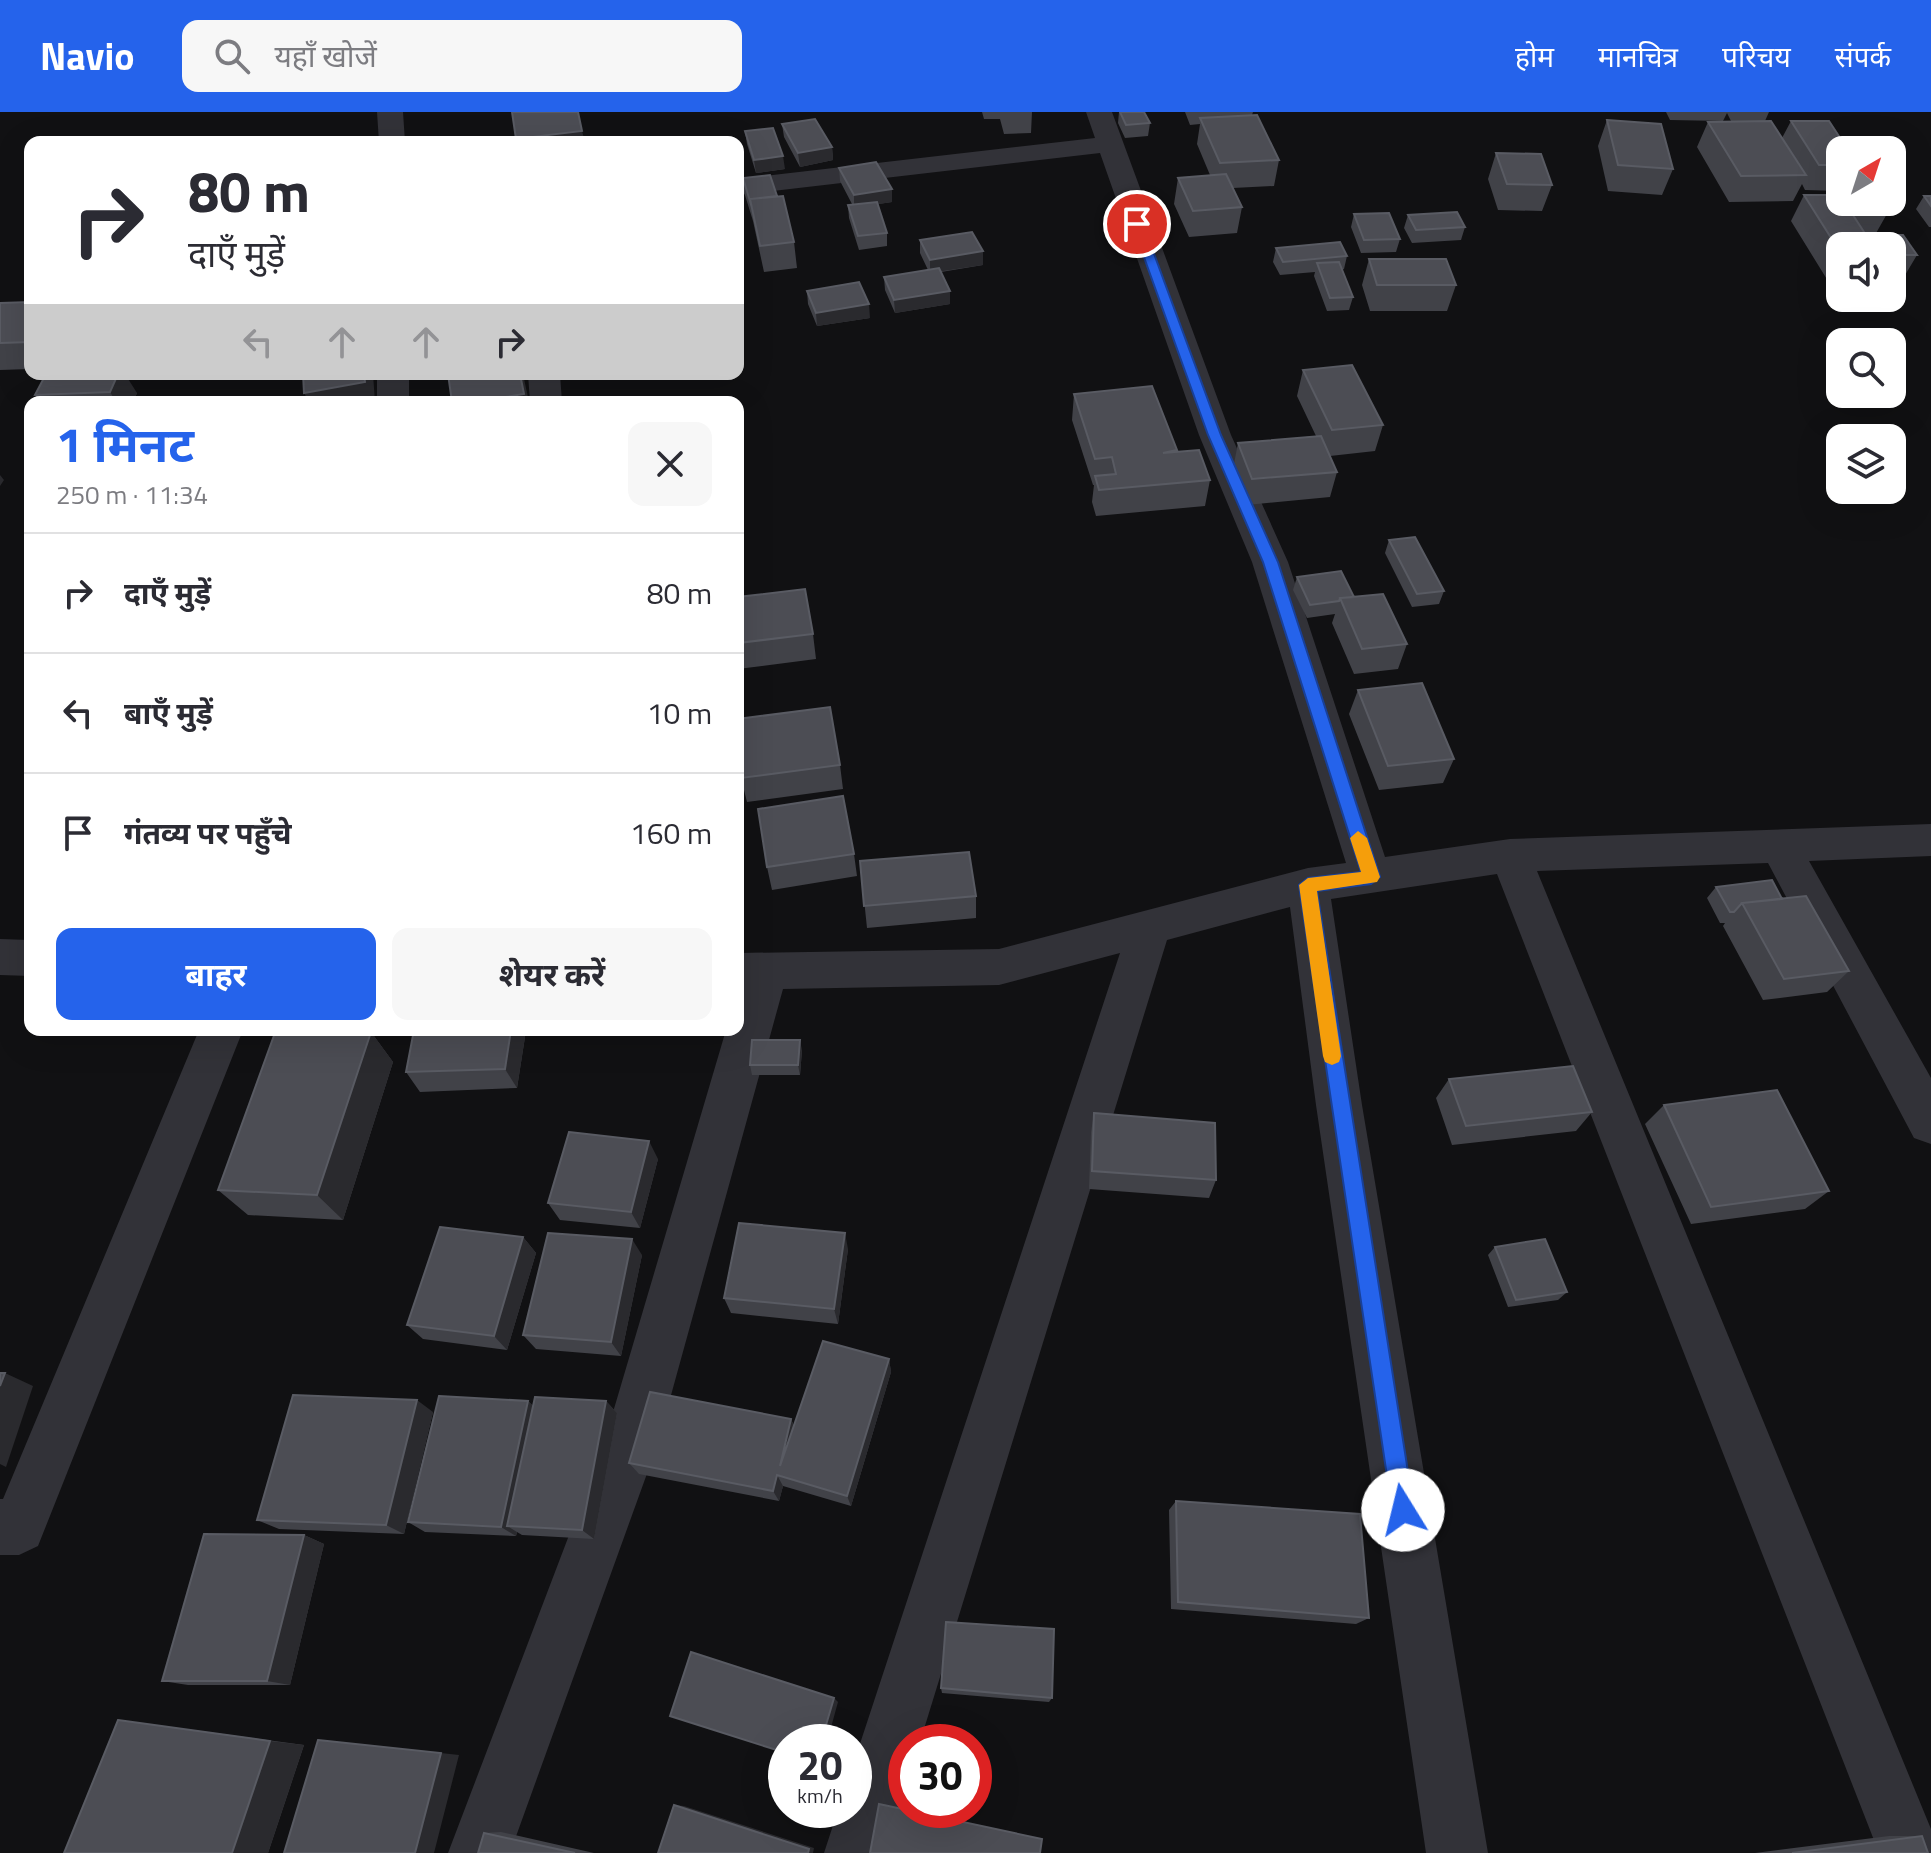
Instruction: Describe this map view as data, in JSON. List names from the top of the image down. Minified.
{"north":"top right","page":{"header":"Navio","search":"यहाँ खोजें","nav":["होम","मानचित्र","परिचय","संपर्क"],"turn":["80 m","दाएँ मुड़ें"],"heading":["1 मिनट","250 m · 11:34"],"list":[{"name":"दाएँ मुड़ें","value":"80 m"},{"name":"बाएँ मुड़ें","value":"10 m"},{"name":"गंतव्य पर पहुँचे","value":"160 m"}],"buttons":["बाहर","शेयर करें"],"speed":"20 km/h","limit":"30"}}
